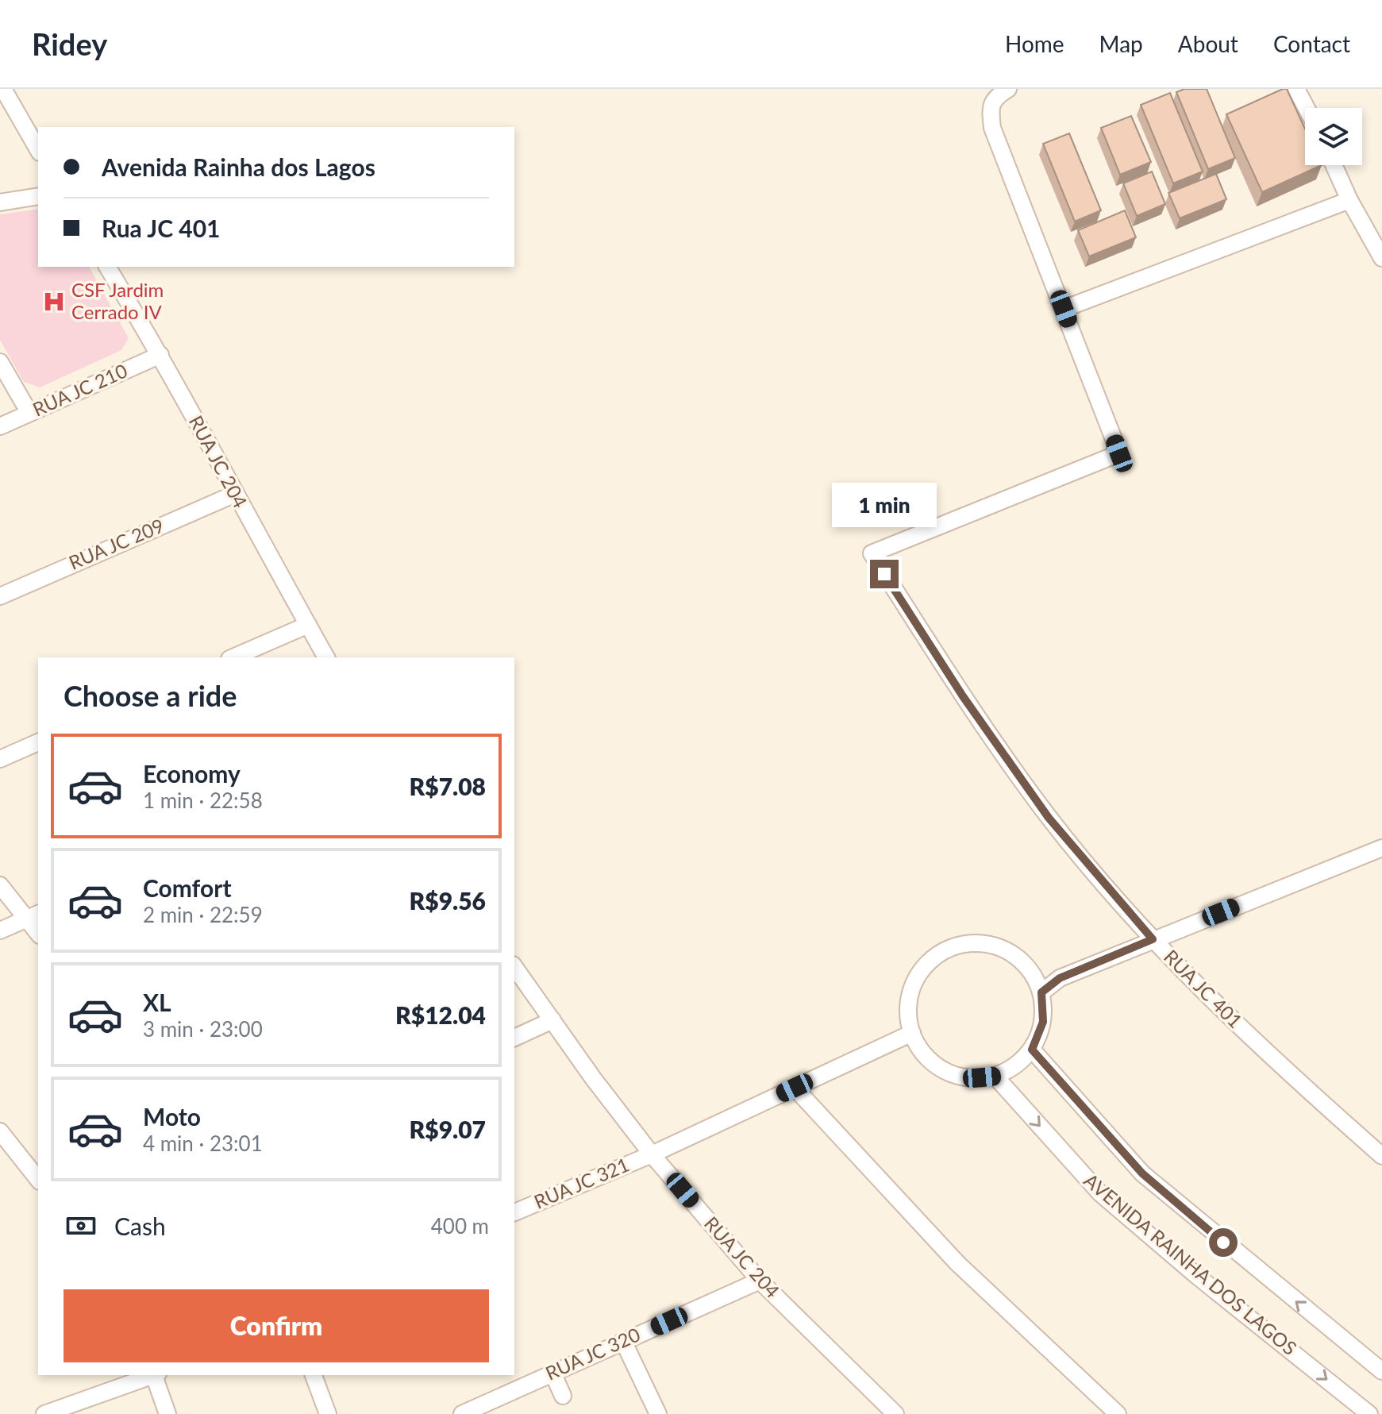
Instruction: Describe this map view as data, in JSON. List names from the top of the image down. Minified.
{"streets":{"street":["RUA JC 210","RUA JC 204","RUA JC 209","RUA JC 401","RUA JC 321","AVENIDA RAINHA DOS LAGOS","RUA JC 320"]},"crossings":[["RUA JC 210","RUA JC 204"],["RUA JC 204","RUA JC 209"],["RUA JC 204","RUA JC 321"],["RUA JC 204","RUA JC 320"],["RUA JC 321","AVENIDA RAINHA DOS LAGOS"]],"places":{"hospital":["CSF Jardim Cerrado IV"]},"page":{"header":"Ridey","nav":["Home","Map","About","Contact"],"banner":["Avenida Rainha dos Lagos","Rua JC 401"],"bubble":"1 min","heading":"Choose a ride","list":[{"name":"Economy","note":"1 min · 22:58","value":"R$7.08"},{"name":"Comfort","note":"2 min · 22:59","value":"R$9.56"},{"name":"XL","note":"3 min · 23:00","value":"R$12.04"},{"name":"Moto","note":"4 min · 23:01","value":"R$9.07"}],"pay":["Cash","400 m"],"buttons":"Confirm"}}
